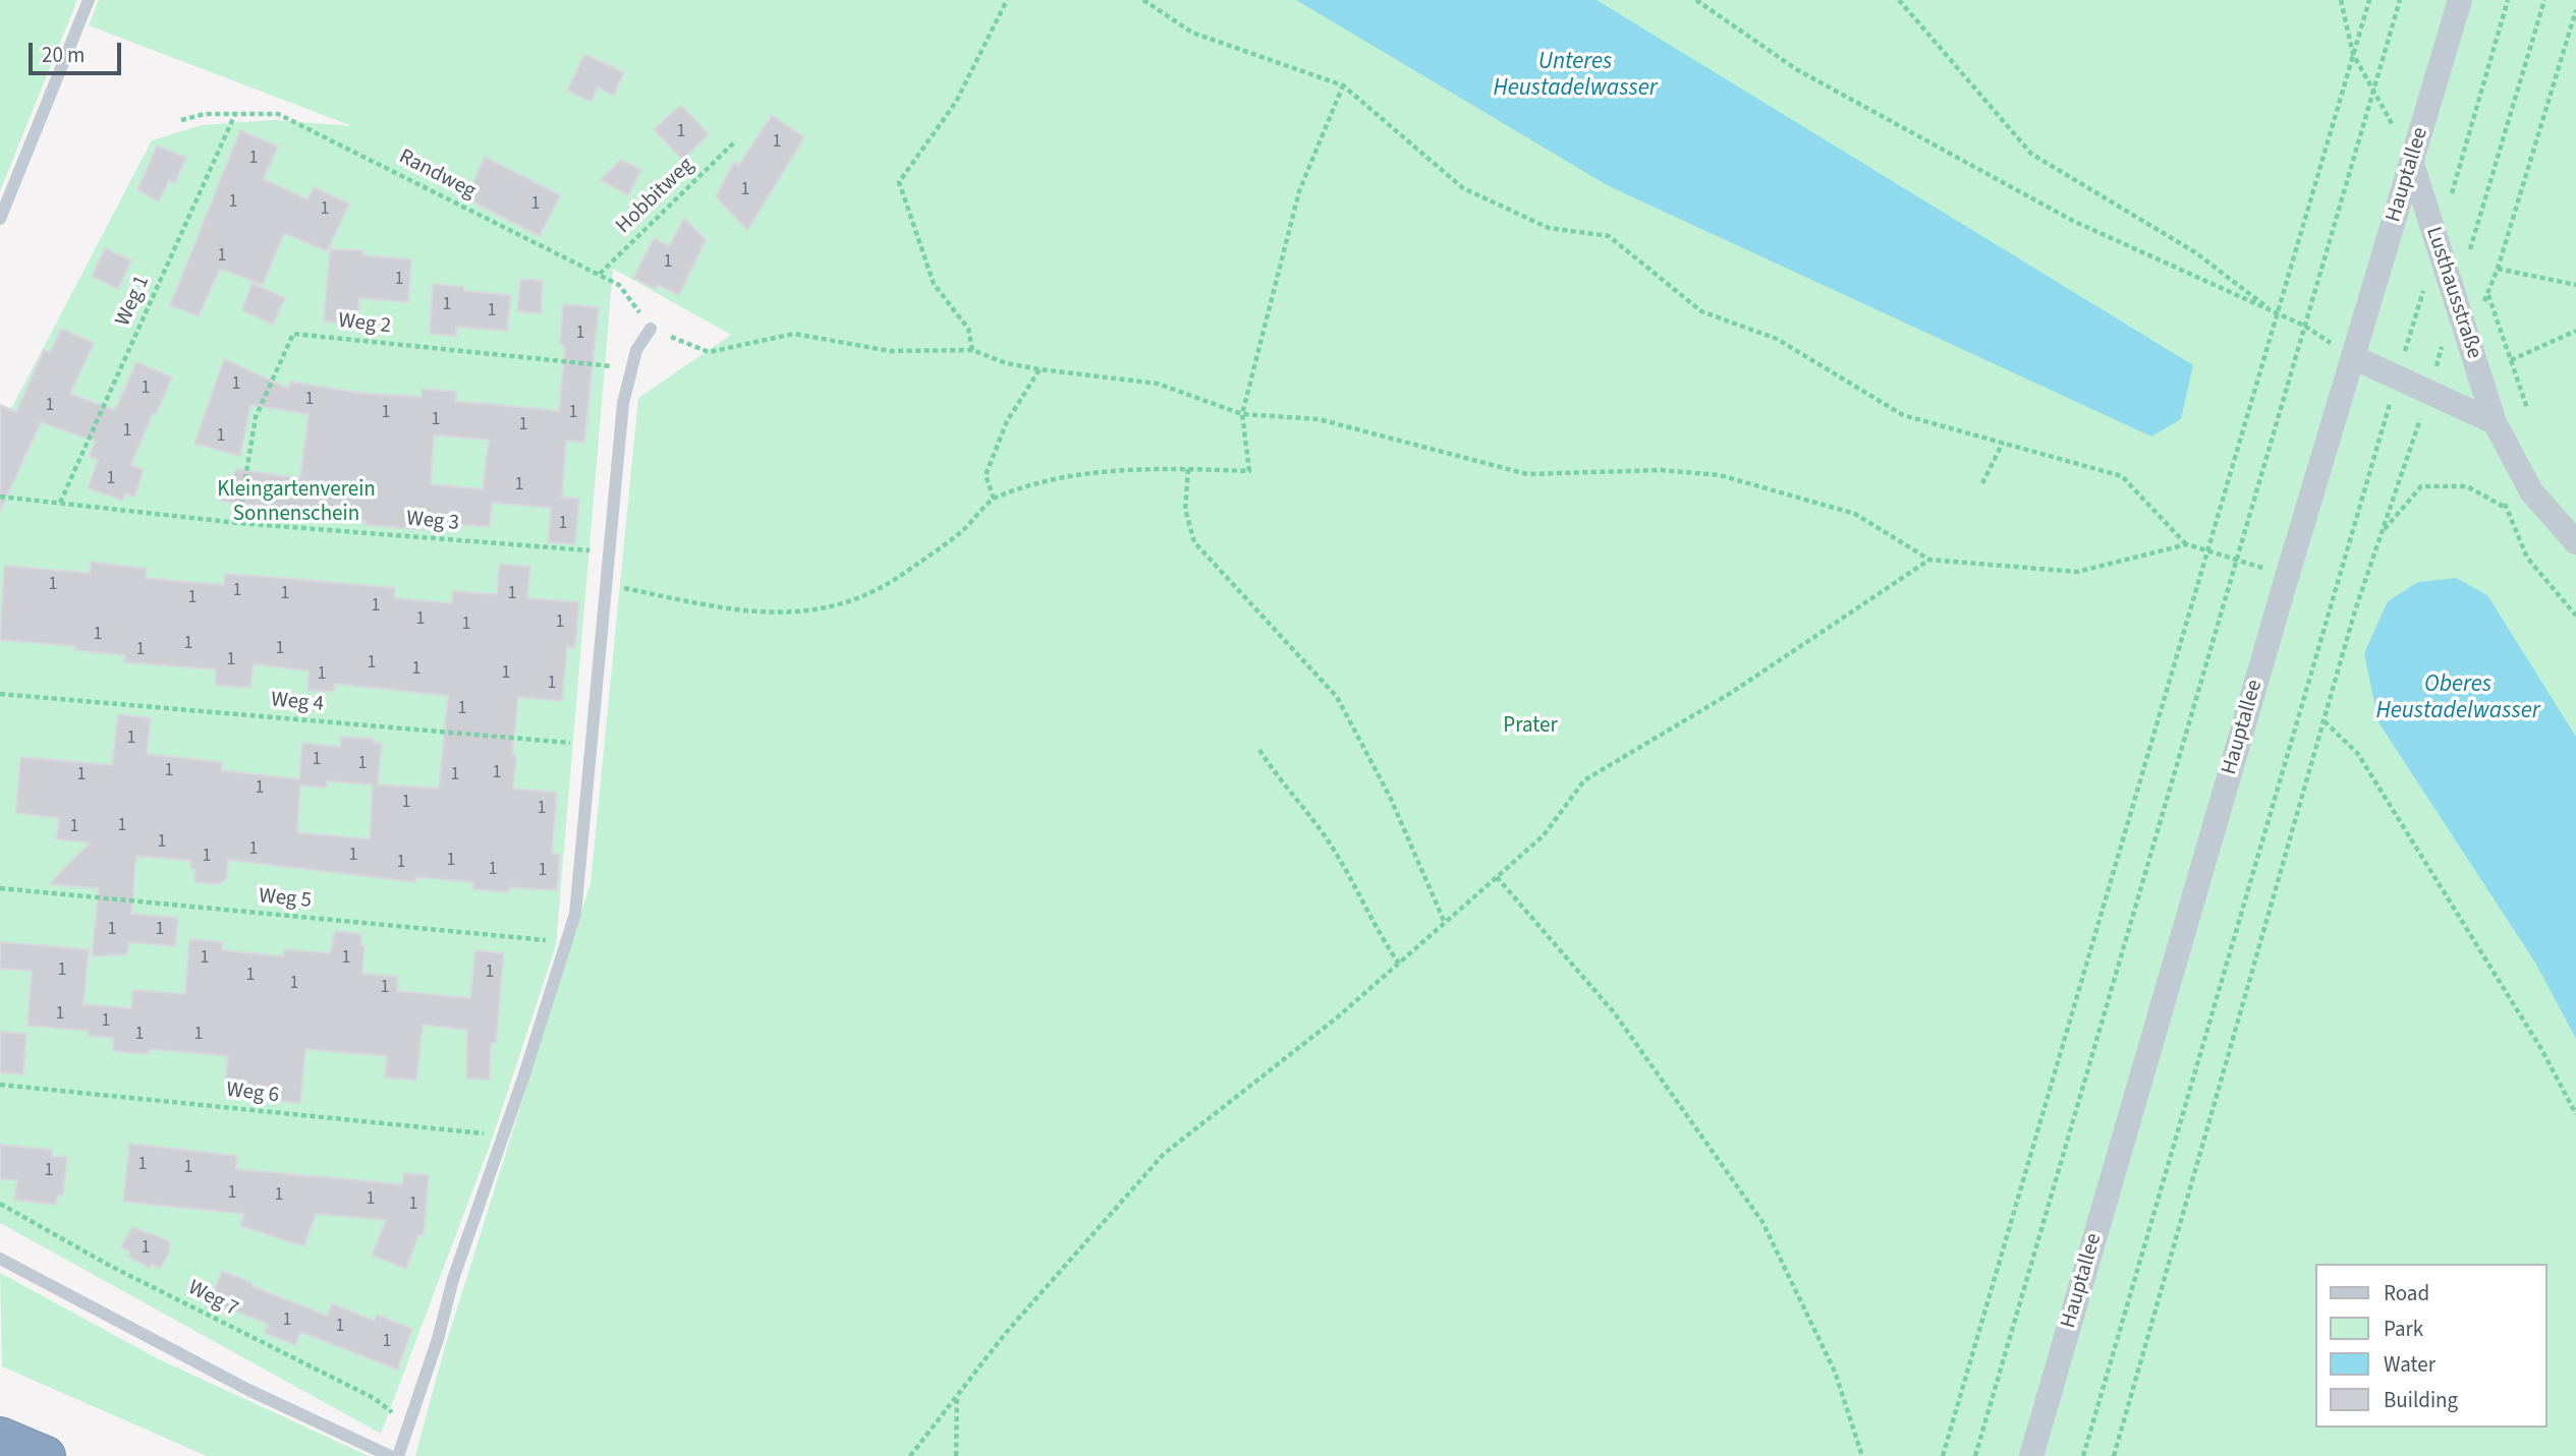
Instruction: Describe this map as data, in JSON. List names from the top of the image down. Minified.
{"streets":{"street":["Hauptallee","Lusthausstraße"],"path":["Randweg","Hobbitweg","Weg 1","Weg 2","Weg 3","Weg 4","Weg 5","Weg 6","Weg 7"]},"crossings":[["Randweg","Hobbitweg"],["Randweg","Weg 1"],["Hauptallee","Lusthausstraße"],["Weg 1","Weg 3"],["Weg 2","Weg 3"]],"water":["Unteres Heustadelwasser","Oberes Heustadelwasser"],"parks":["Kleingartenverein Sonnenschein","Prater"],"house_numbers":["1","1","1","1","1","1","1","1","1","1","1","1","1","1","1","1","1","1","1","1","1","1","1","1","1","1","1","1","1","1","1","1","1","1","1","1","1","1","1","1","1","1","1","1","1","1","1","1","1","1","1","1","1","1","1","1","1","1","1","1","1","1","1","1","1","1","1","1","1","1","1","1","1","1","1","1","1","1","1","1","1","1","1","1","1","1","1","1","1","1"],"legend":["Road","Park","Water","Building"],"scale_bar":"20 m"}
